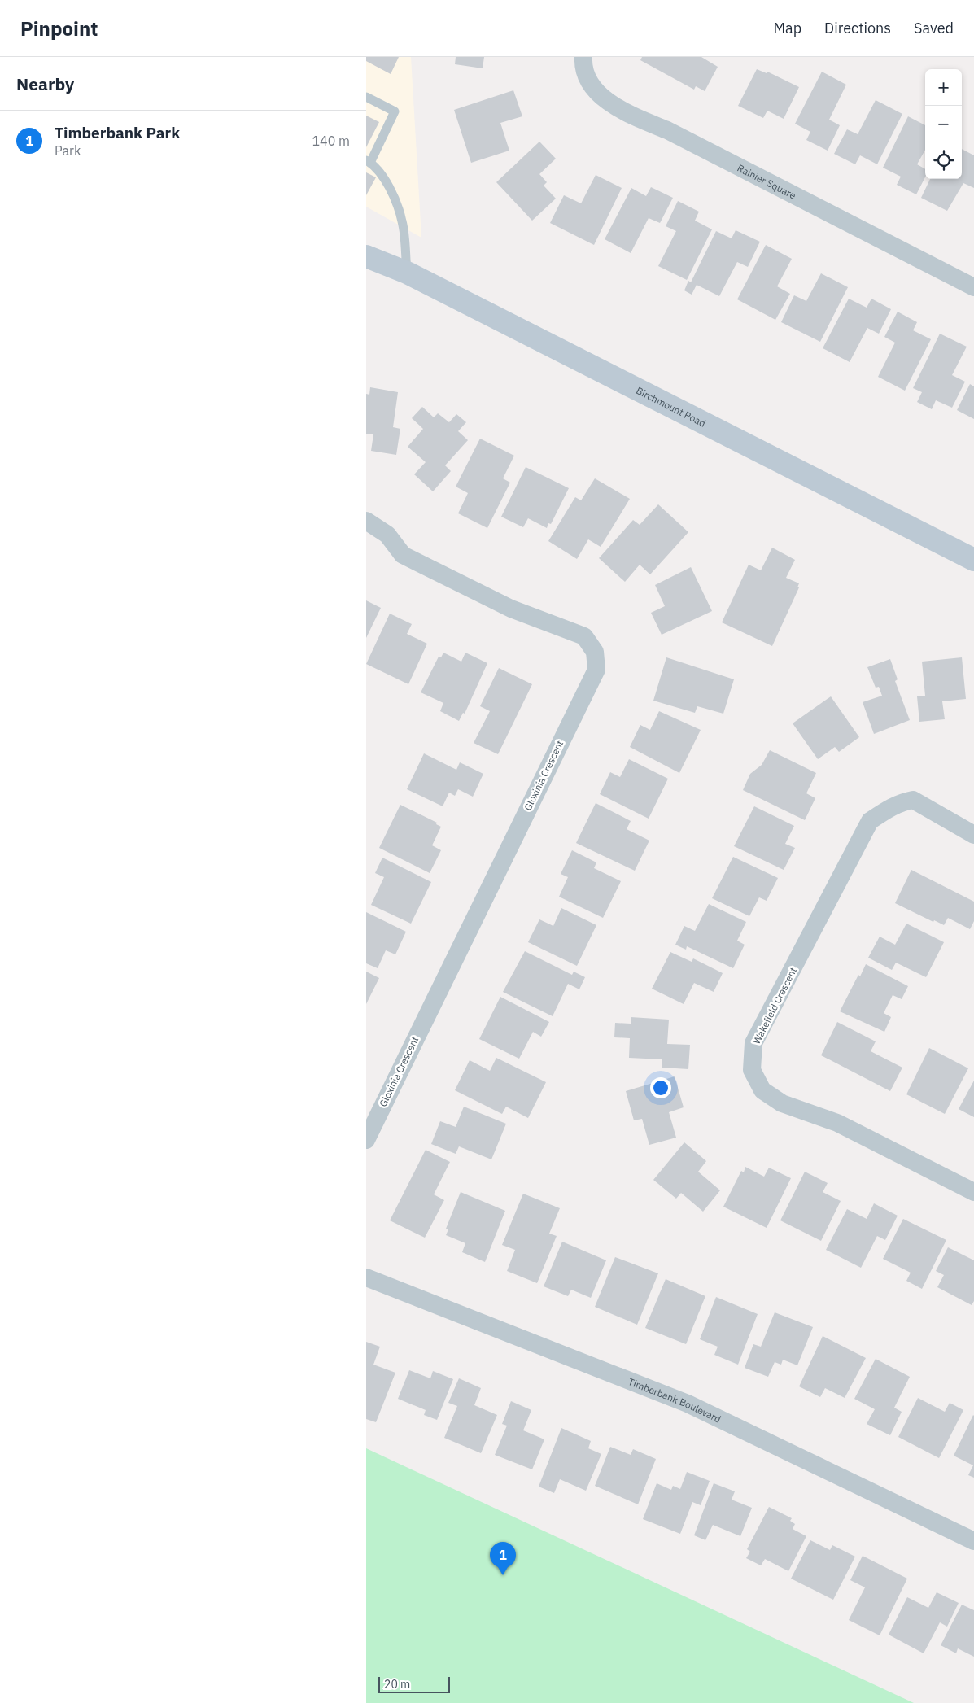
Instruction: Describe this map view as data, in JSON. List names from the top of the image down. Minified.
{"streets":{"main road":["Birchmount Road"],"street":["Rainier Square","Gloxinia Crescent","Wakefield Crescent","Timberbank Boulevard"]},"scale_bar":"20 m","page":{"header":"Pinpoint","nav":["Map","Directions","Saved"],"heading":"Nearby","map_buttons":["+","−"],"list":[{"mark":"1","name":"Timberbank Park","note":"Park","value":"140 m"}],"pins":"1","scale":"20 m"}}
